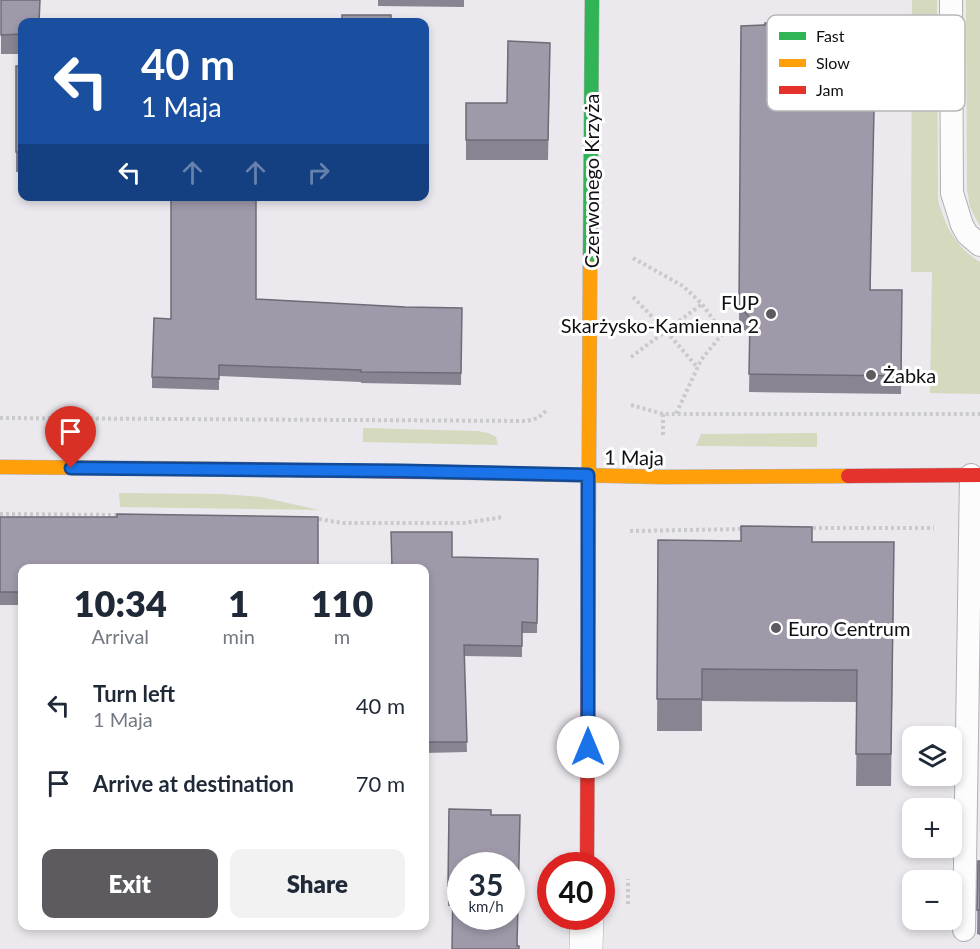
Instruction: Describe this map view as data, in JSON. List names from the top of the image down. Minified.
{"streets":{"street":["Czerwonego Krzyża","1 Maja"]},"crossings":[["Czerwonego Krzyża","1 Maja"]],"places":["FUP Skarżysko-Kamienna 2","Żabka","Euro Centrum"],"legend":["Fast","Slow","Jam"],"page":{"turn":["40 m","1 Maja"],"eta":["10:34","Arrival","1","min","110","m"],"list":[{"name":"Turn left","note":"1 Maja","value":"40 m"},{"name":"Arrive at destination","value":"70 m"}],"map_buttons":["+","−"],"buttons":["Exit","Share"],"speed":"35 km/h","limit":"40"}}
